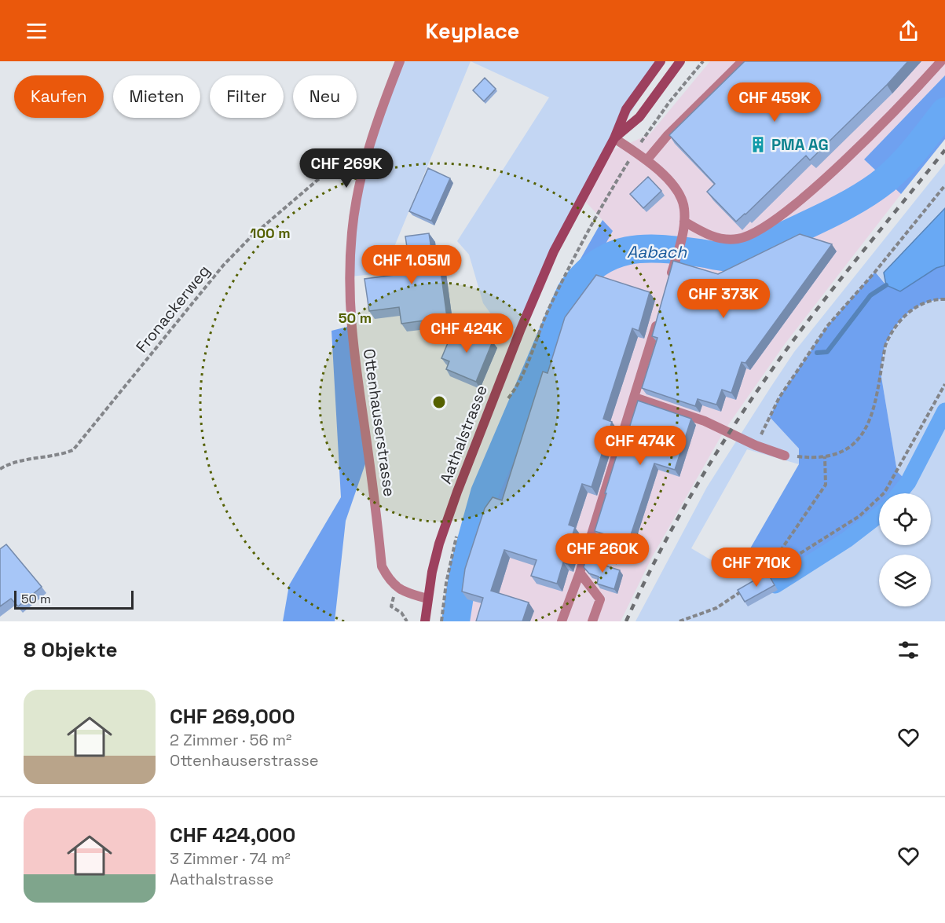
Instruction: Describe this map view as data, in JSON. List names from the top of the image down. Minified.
{"streets":{"main road":["Aathalstrasse"],"street":["Ottenhauserstrasse"],"path":["Fronackerweg"]},"crossings":[["Fronackerweg","Ottenhauserstrasse"],["Ottenhauserstrasse","Aathalstrasse"]],"water":["Aabach"],"places":{"building":["PMA AG"]},"scale_bar":"50 m","page":{"header":"Keyplace","chip":["Kaufen","Mieten","Filter","Neu"],"price":["CHF 459K","CHF 269K","CHF 1.05M","CHF 373K","CHF 424K","CHF 474K","CHF 260K","CHF 710K"],"scale":"50 m","heading":"8 Objekte","list":[{"name":"CHF 269,000","note":"2 Zimmer · 56 m² · Ottenhauserstrasse"},{"name":"CHF 424,000","note":"3 Zimmer · 74 m² · Aathalstrasse"}]},"rings":["100 m","50 m"]}
